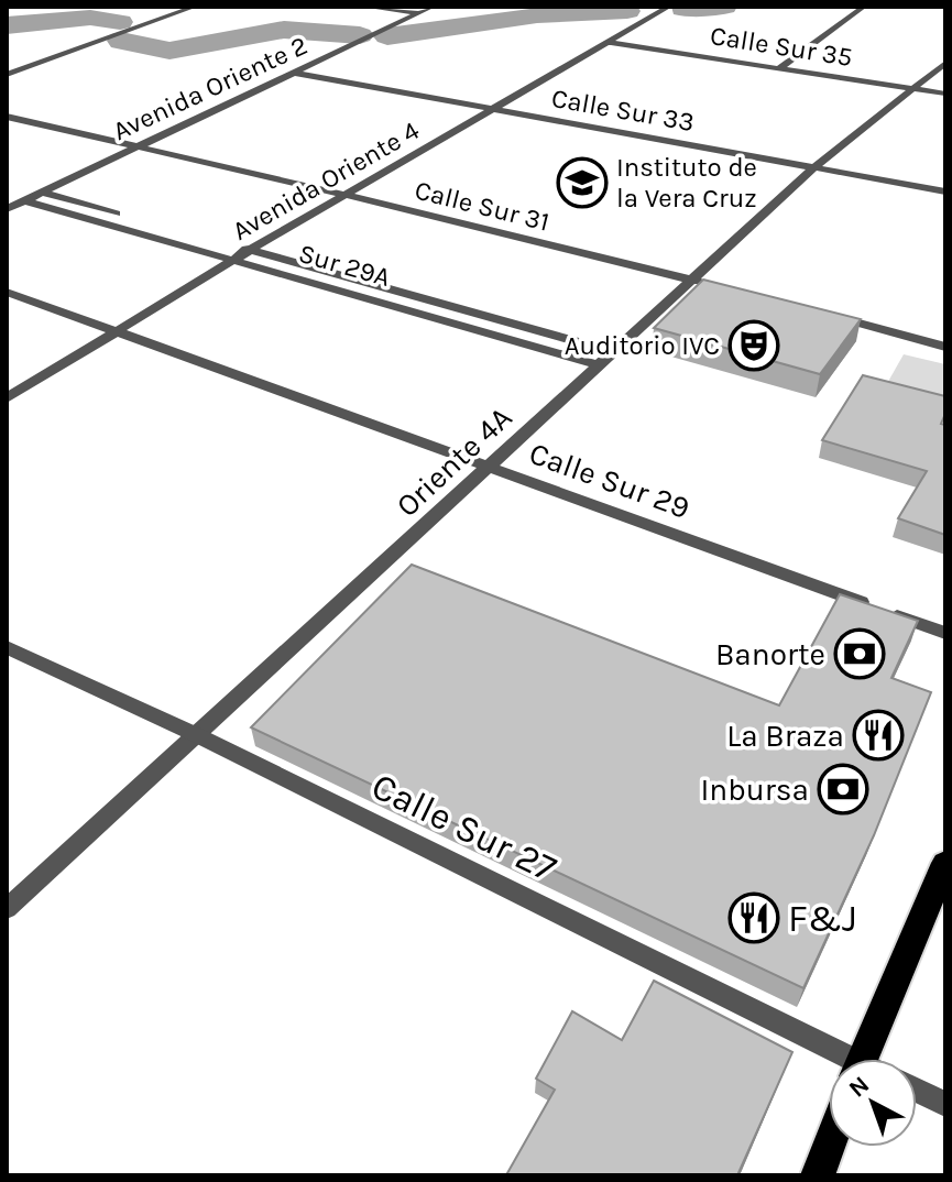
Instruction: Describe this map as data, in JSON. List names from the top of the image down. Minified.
{"streets":{"street":["Calle Sur 35","Avenida Oriente 2","Calle Sur 33","Avenida Oriente 4","Calle Sur 31","Sur 29A","Oriente 4A","Calle Sur 29","Calle Sur 27"]},"crossings":[["Calle Sur 35","Avenida Oriente 4"],["Calle Sur 35","Oriente 4A"],["Avenida Oriente 2","Calle Sur 33"],["Avenida Oriente 2","Calle Sur 31"],["Avenida Oriente 2","Sur 29A"],["Calle Sur 33","Avenida Oriente 4"],["Calle Sur 33","Oriente 4A"],["Avenida Oriente 4","Calle Sur 31"],["Avenida Oriente 4","Sur 29A"],["Avenida Oriente 4","Calle Sur 29"],["Calle Sur 31","Oriente 4A"],["Sur 29A","Oriente 4A"],["Oriente 4A","Calle Sur 29"],["Oriente 4A","Calle Sur 27"]],"places":{"school or university":["Instituto de la Vera Cruz"],"theatre":["Auditorio IVC"],"bank":["Banorte","Inbursa"],"restaurant":["La Braza","F&J"]},"north":"top left"}
